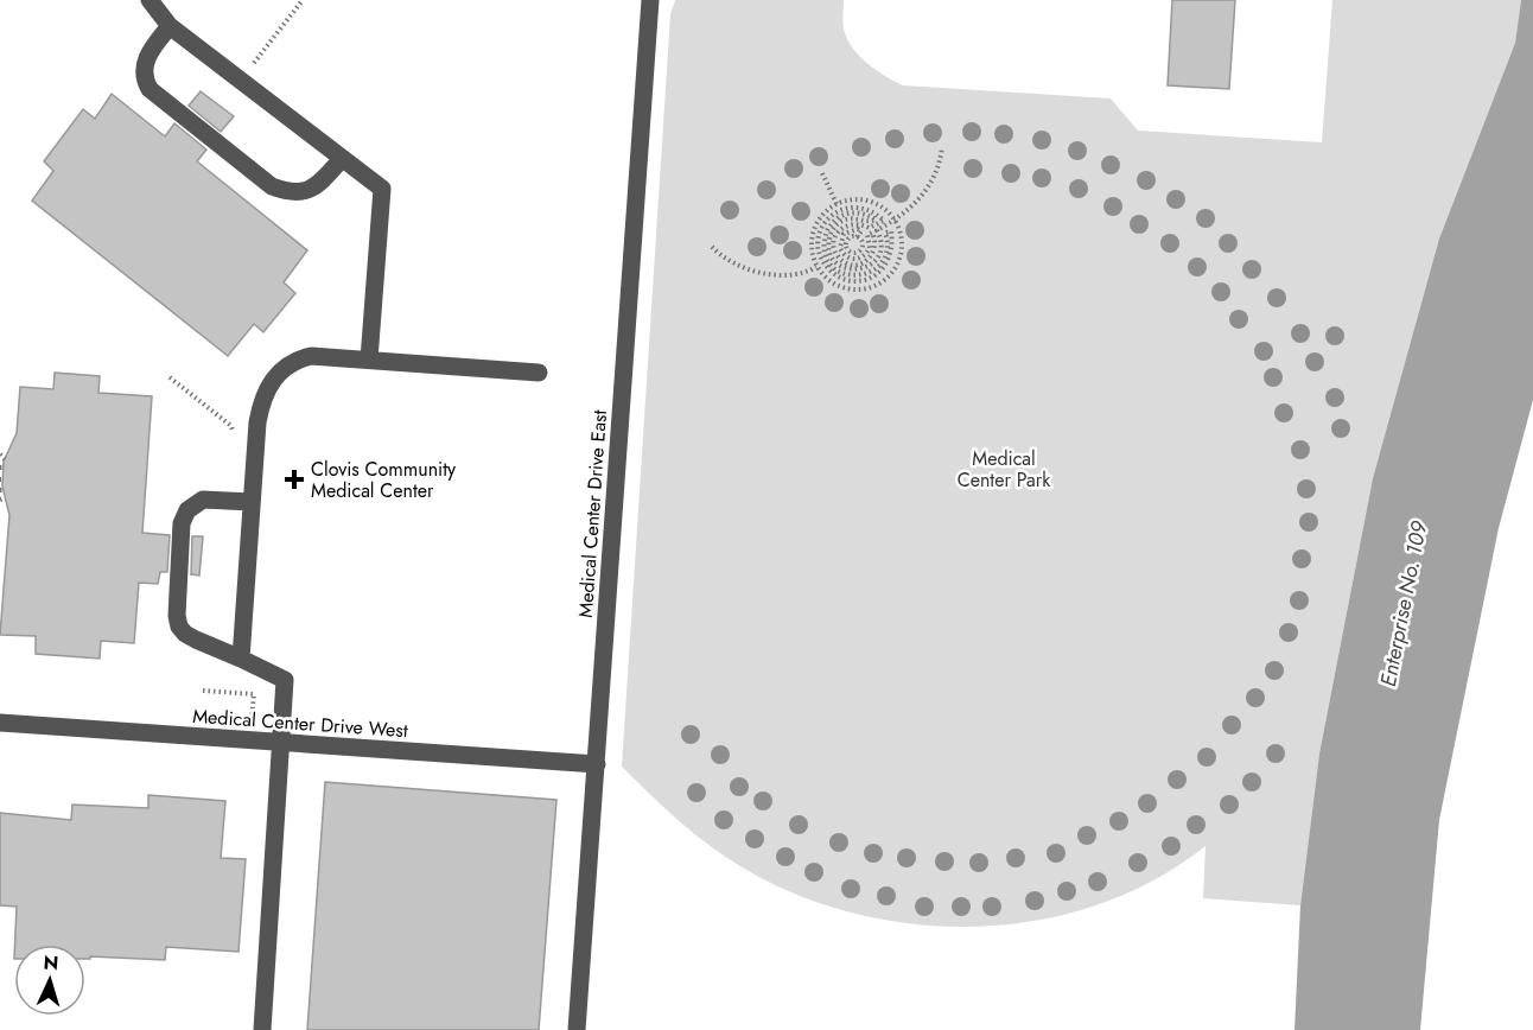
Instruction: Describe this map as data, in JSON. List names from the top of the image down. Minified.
{"streets":{"street":["Medical Center Drive East","Medical Center Drive West"]},"crossings":[["Medical Center Drive East","Medical Center Drive West"]],"water":["Enterprise No. 109"],"parks":["Medical Center Park"],"places":{"health":["Clovis Community Medical Center"]},"north":"top"}
